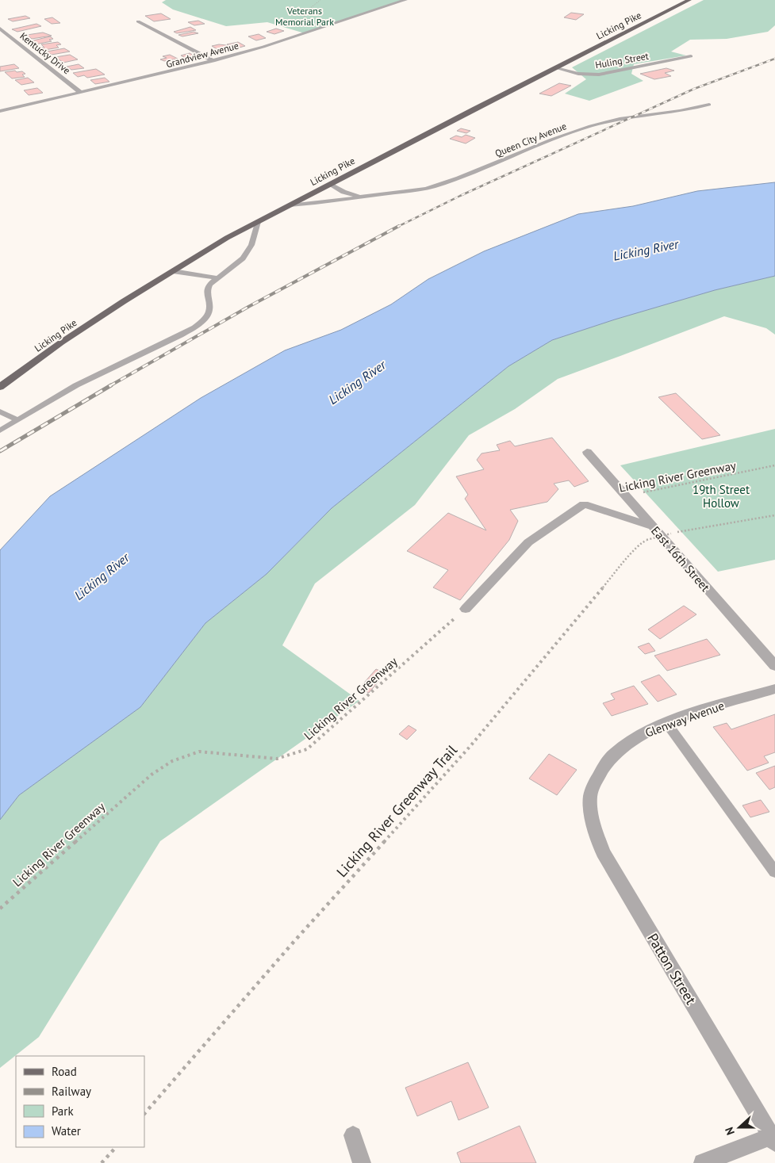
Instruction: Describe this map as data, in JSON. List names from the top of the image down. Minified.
{"streets":{"main road":["Licking Pike"],"street":["Kentucky Drive","Grandview Avenue","Huling Street","East 16th Street","Glenway Avenue","Patton Street"],"lane":["Queen City Avenue"],"path":["Licking River Greenway","Licking River Greenway Trail"]},"crossings":[["Licking Pike","Huling Street"],["Licking Pike","Queen City Avenue"],["Kentucky Drive","Grandview Avenue"],["Licking River Greenway","East 16th Street"],["Glenway Avenue","Patton Street"]],"water":["Licking River"],"parks":["Veterans Memorial Park","19th Street Hollow"],"legend":["Road","Railway","Park","Water"],"north":"left"}
